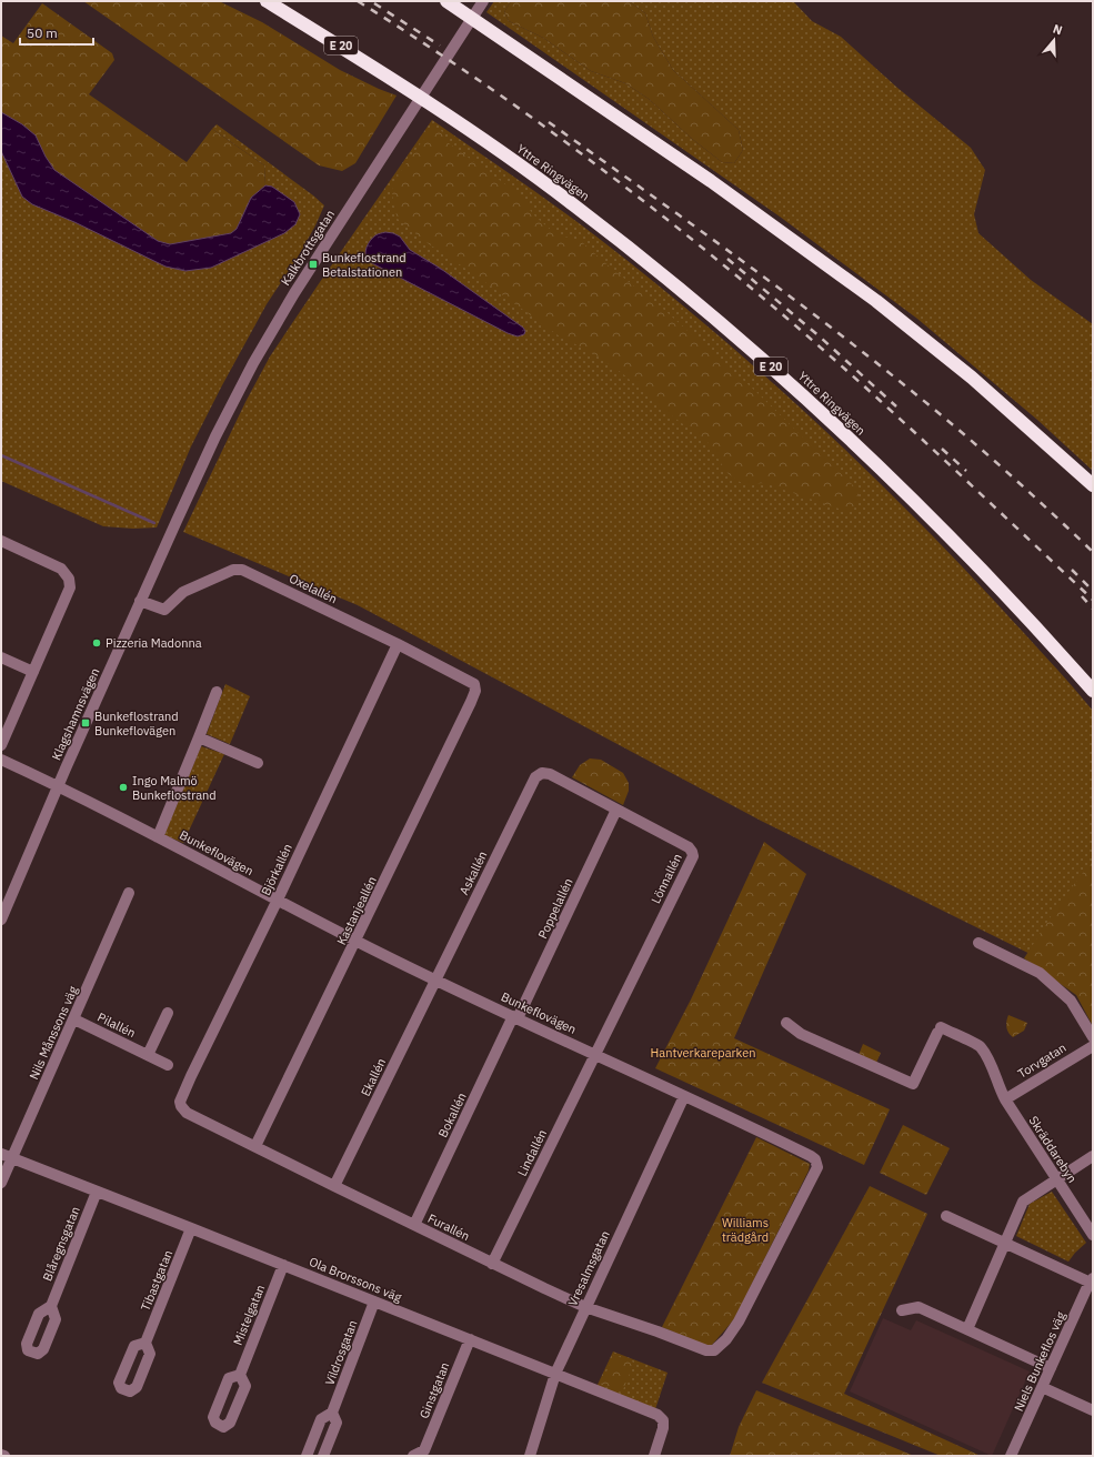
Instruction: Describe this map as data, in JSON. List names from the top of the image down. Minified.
{"streets":{"highway":["E 20","Yttre Ringvägen"],"street":["Kalkbrottsgatan","Oxelallén","Klagshamnsvägen","Bunkeflovägen","Björkallén","Askallén","Lönnallén","Poppelallén","Kastanjeallén","Pilallén","Nils Månssons väg","Torvgatan","Ekallén","Bokallén","Skräddarebyn","Lindallén","Furallén","Blåregnsgatan","Vresalmsgatan","Ola Brorssons väg","Tibastgatan","Mistelgatan","Vildrosgatan","Niels Bunkeflos väg","Ginstgatan"]},"crossings":[["E 20","Yttre Ringvägen"],["Kalkbrottsgatan","Klagshamnsvägen"],["Oxelallén","Klagshamnsvägen"],["Oxelallén","Björkallén"],["Oxelallén","Kastanjeallén"],["Klagshamnsvägen","Bunkeflovägen"],["Bunkeflovägen","Björkallén"],["Bunkeflovägen","Askallén"],["Bunkeflovägen","Lönnallén"],["Bunkeflovägen","Poppelallén"],["Bunkeflovägen","Kastanjeallén"],["Bunkeflovägen","Ekallén"],["Bunkeflovägen","Bokallén"],["Bunkeflovägen","Lindallén"],["Bunkeflovägen","Furallén"],["Bunkeflovägen","Vresalmsgatan"],["Björkallén","Furallén"],["Askallén","Lönnallén"],["Askallén","Ekallén"],["Lönnallén","Poppelallén"],["Lönnallén","Lindallén"],["Poppelallén","Bokallén"],["Kastanjeallén","Furallén"],["Pilallén","Nils Månssons väg"],["Nils Månssons väg","Ola Brorssons väg"],["Torvgatan","Skräddarebyn"],["Ekallén","Furallén"],["Bokallén","Furallén"],["Lindallén","Furallén"],["Furallén","Vresalmsgatan"],["Blåregnsgatan","Ola Brorssons väg"],["Vresalmsgatan","Ola Brorssons väg"],["Ola Brorssons väg","Tibastgatan"],["Ola Brorssons väg","Mistelgatan"],["Ola Brorssons väg","Vildrosgatan"],["Ola Brorssons väg","Ginstgatan"]],"parks":["Hantverkareparken","Williams trädgård"],"places":{"transit":["Bunkeflostrand Betalstationen","Bunkeflostrand Bunkeflovägen"],"other":["Pizzeria Madonna","Ingo Malmö Bunkeflostrand"]},"scale_bar":"50 m","north":"top"}
